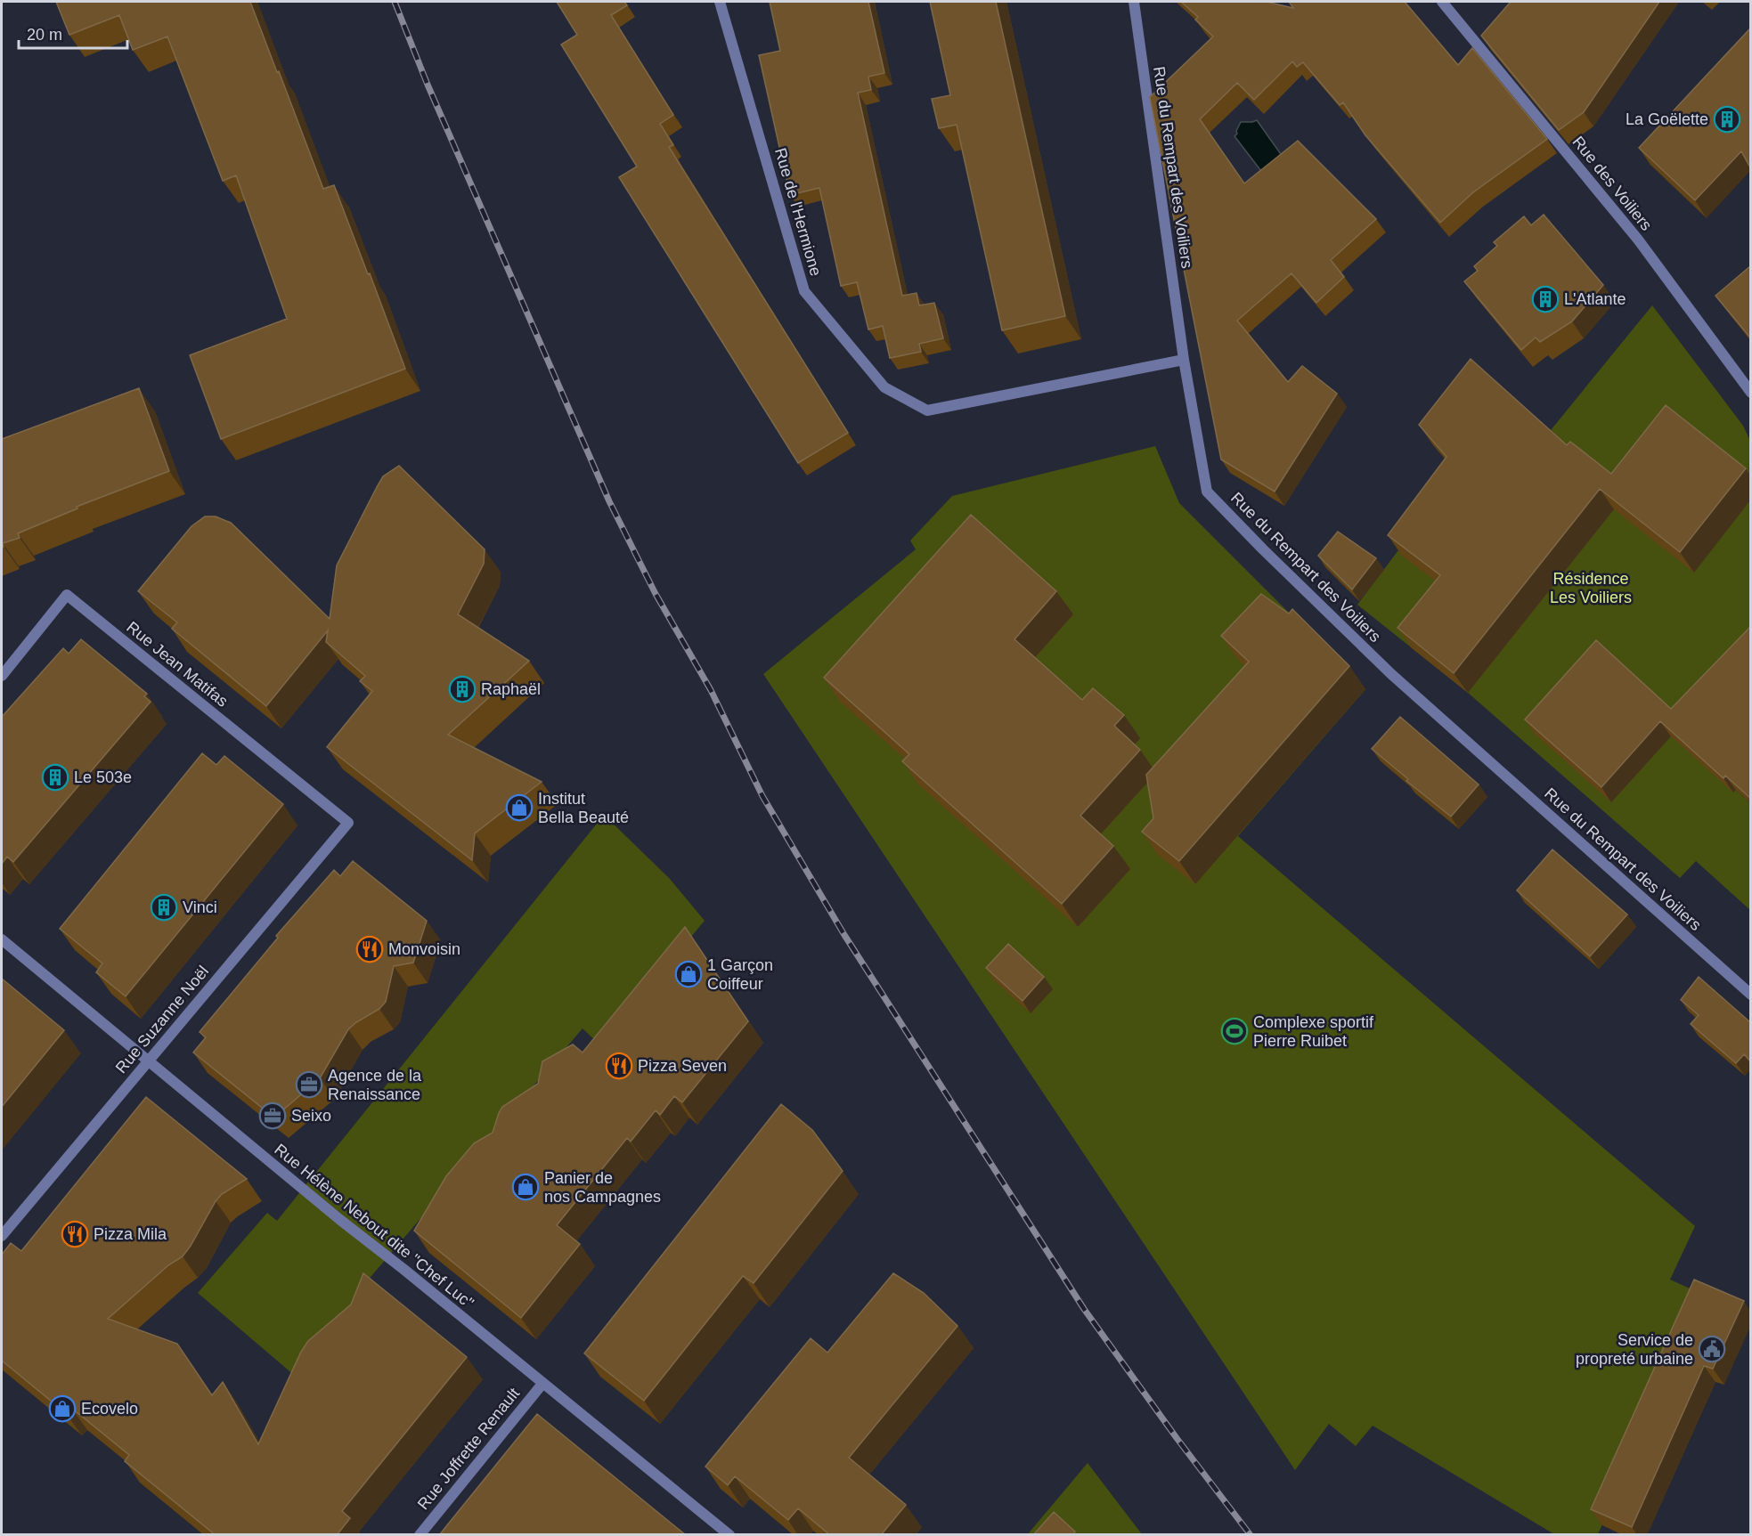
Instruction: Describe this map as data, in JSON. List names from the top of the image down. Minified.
{"streets":{"street":["Rue du Rempart des Voiliers","Rue des Voiliers","Rue de l'Hermione","Rue Jean Matifas","Rue Suzanne Noël","Rue Hélène Nebout dite \"Chef Luc\"","Rue Joffrette Renault"]},"crossings":[["Rue du Rempart des Voiliers","Rue de l'Hermione"],["Rue Jean Matifas","Rue Suzanne Noël"],["Rue Suzanne Noël","Rue Hélène Nebout dite \"Chef Luc\""],["Rue Hélène Nebout dite \"Chef Luc\"","Rue Joffrette Renault"]],"parks":["Résidence Les Voiliers"],"places":{"building":["La Goëlette","L'Atlante","Raphaël","Le 503e","Vinci"],"shop":["Institut Bella Beauté","1 Garçon Coiffeur","Panier de nos Campagnes","Ecovelo"],"restaurant":["Monvoisin","Pizza Seven","Pizza Mila"],"sports":["Complexe sportif Pierre Ruibet"],"office":["Agence de la Renaissance","Seixo"],"public building":["Service de propreté urbaine"]},"scale_bar":"20 m"}
